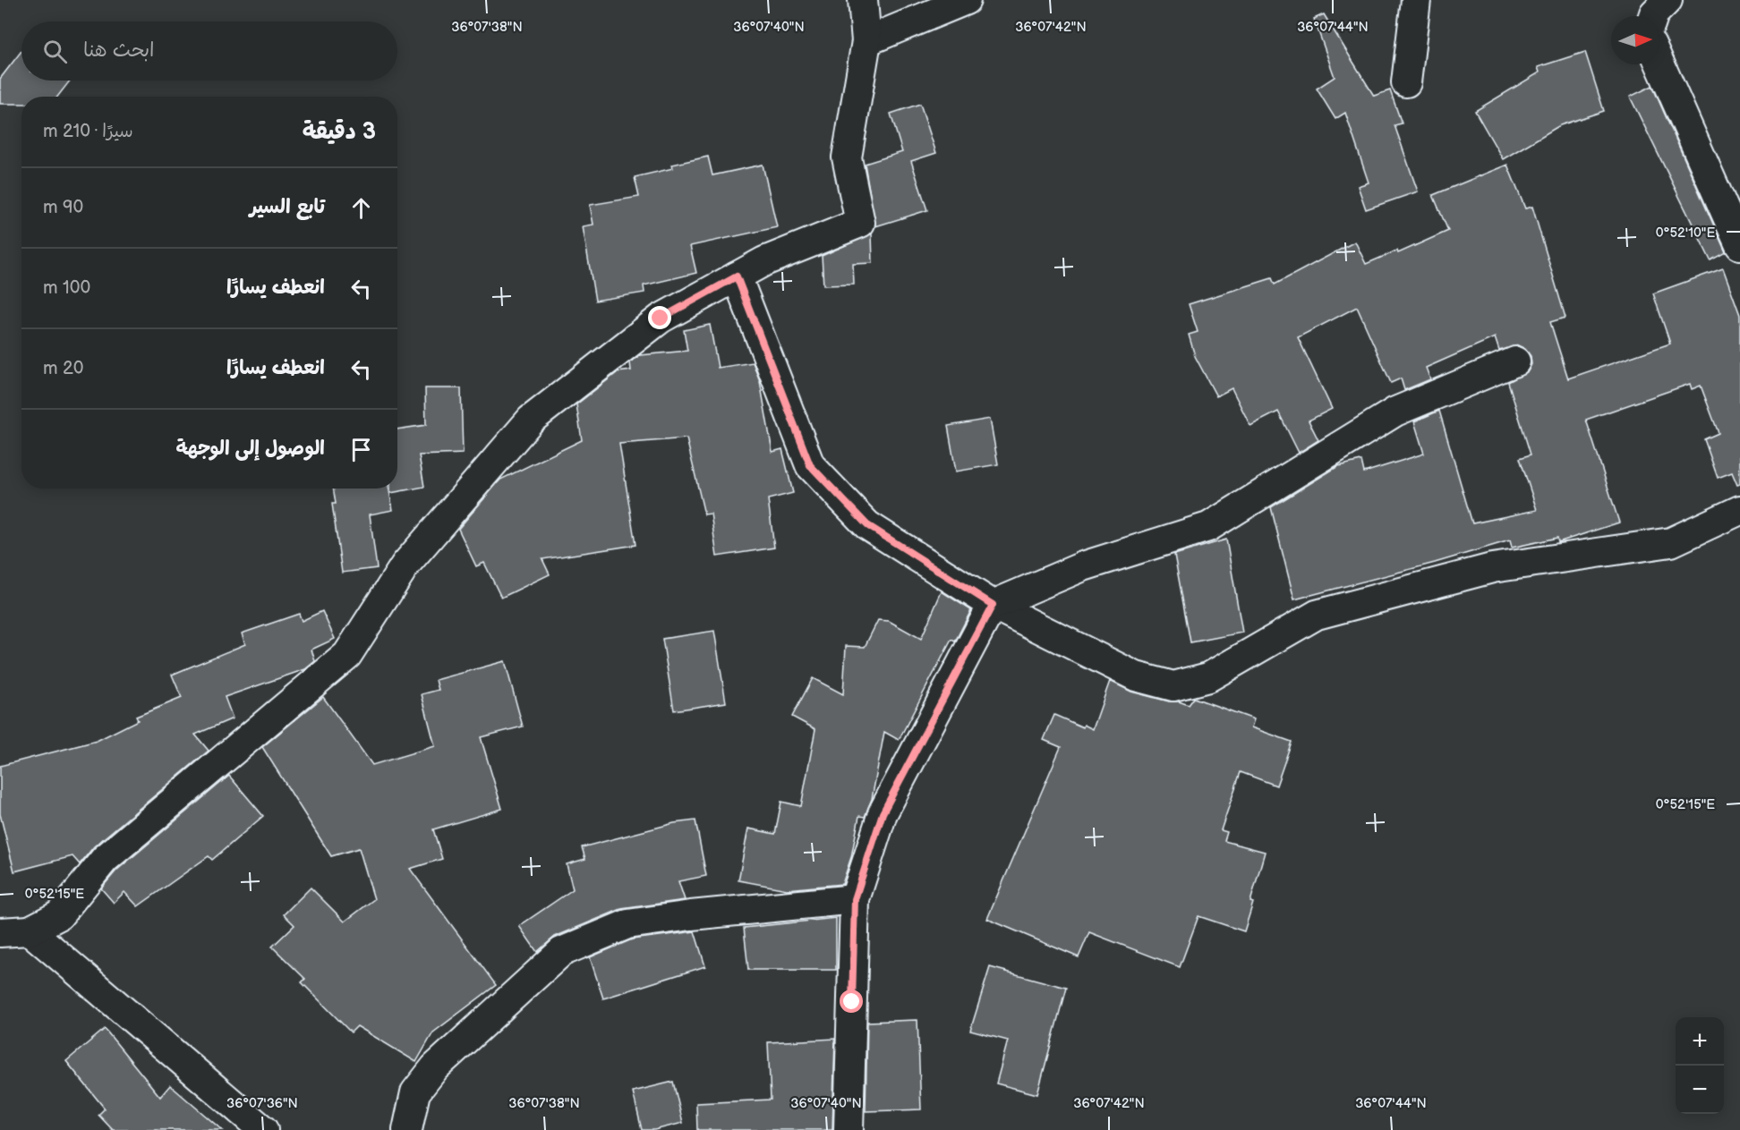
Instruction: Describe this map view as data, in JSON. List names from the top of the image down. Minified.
{"north":"right","page":{"search":"ابحث هنا","heading":["3 دقيقة","سيرًا · 210 m"],"list":[["تابع السير","90 m"],["انعطف يسارًا","100 m"],["انعطف يسارًا","20 m"],"الوصول إلى الوجهة"],"map_buttons":["+","−"]},"coordinates":["36°07'38\"N","36°07'40\"N","36°07'42\"N","36°07'44\"N","0°52'10\"E","0°52'15\"E","36°07'36\"N"]}
